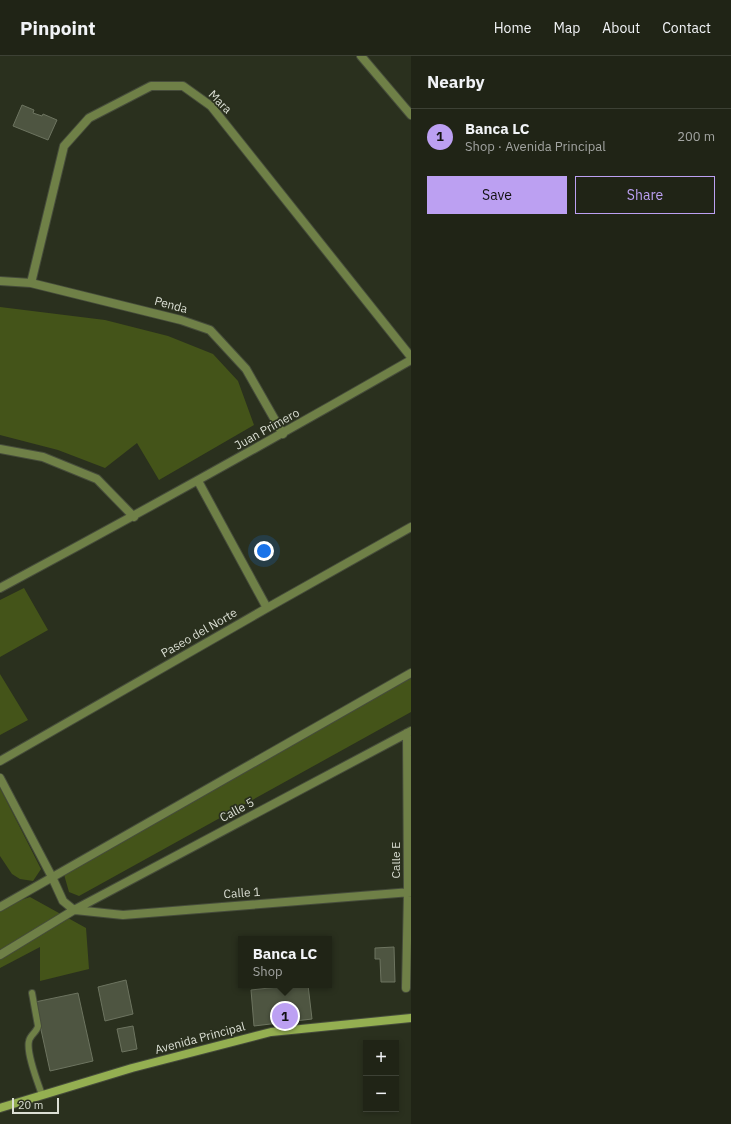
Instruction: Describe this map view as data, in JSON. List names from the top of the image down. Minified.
{"streets":{"street":["Mara","Penda","Juan Primero","Paseo del Norte","Calle 5","Calle E","Calle 1","Avenida Principal"]},"crossings":[["Mara","Penda"],["Mara","Juan Primero"],["Penda","Juan Primero"],["Calle 5","Calle E"],["Calle 5","Calle 1"],["Calle E","Calle 1"]],"scale_bar":"20 m","page":{"header":"Pinpoint","nav":["Home","Map","About","Contact"],"heading":"Nearby","list":[{"mark":"1","name":"Banca LC","note":"Shop · Avenida Principal","value":"200 m"}],"buttons":["Save","Share"],"popup":["Banca LC","Shop"],"pins":"1","map_buttons":["+","−"],"scale":"20 m"}}
